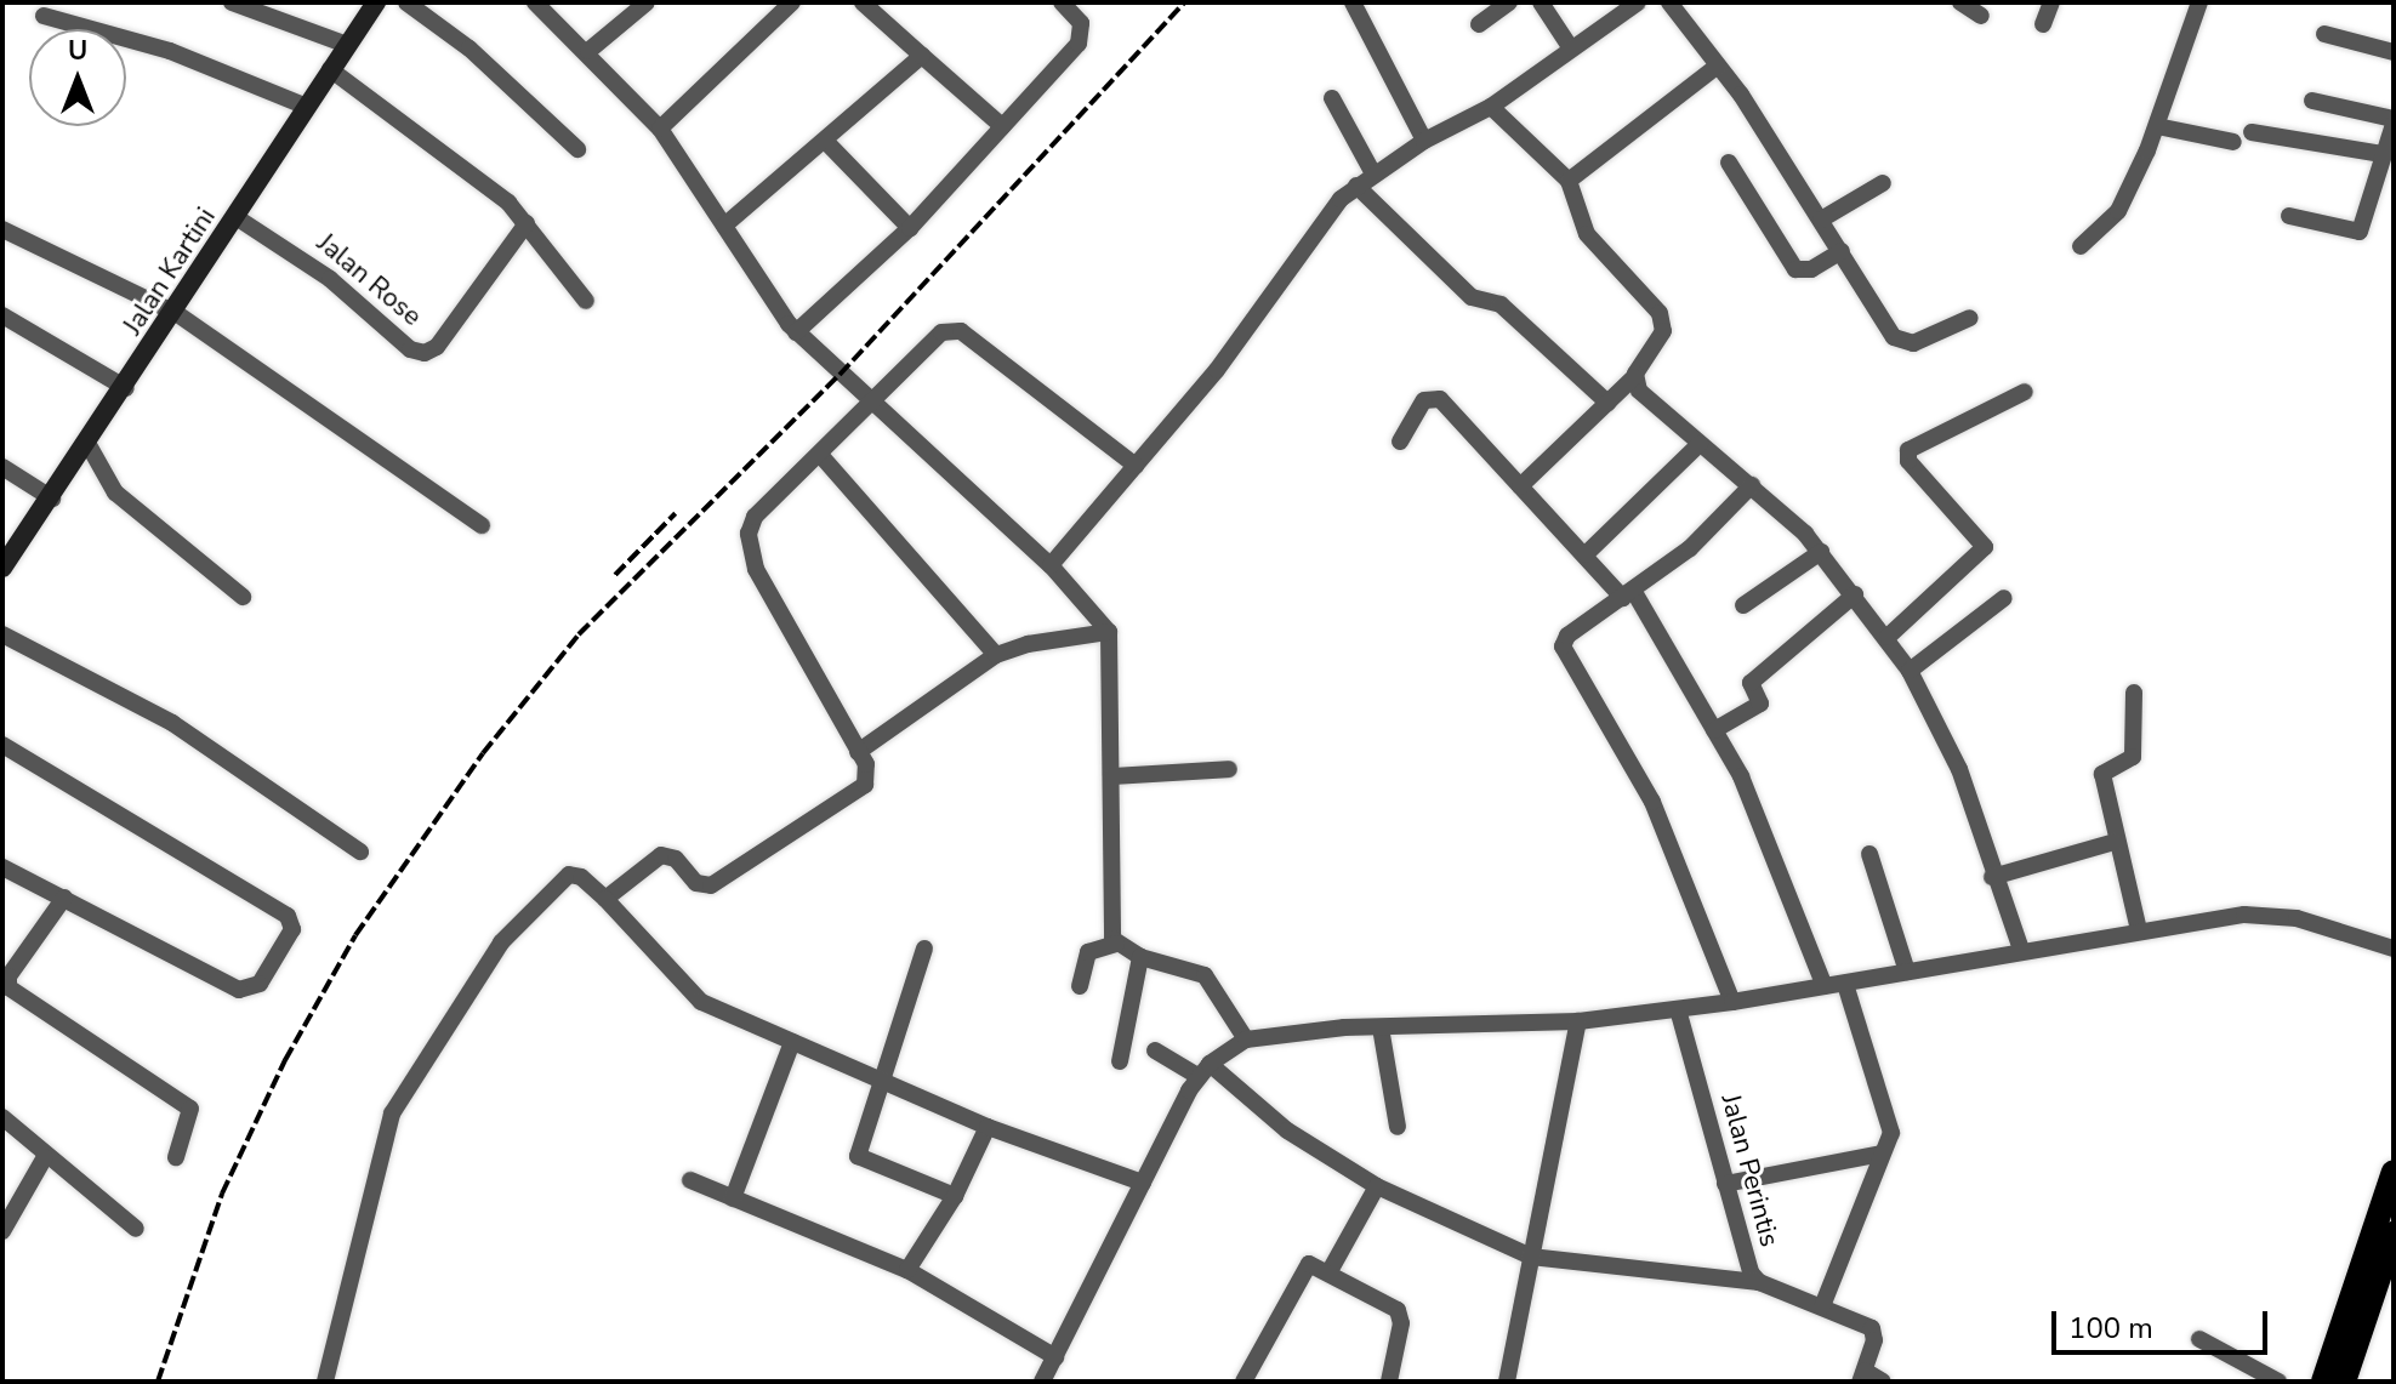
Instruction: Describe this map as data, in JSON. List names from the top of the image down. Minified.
{"streets":{"street":["Jalan Kartini","Jalan Rose","Jalan Perintis"]},"crossings":[["Jalan Kartini","Jalan Rose"]],"scale_bar":"100 m","north":"top"}
